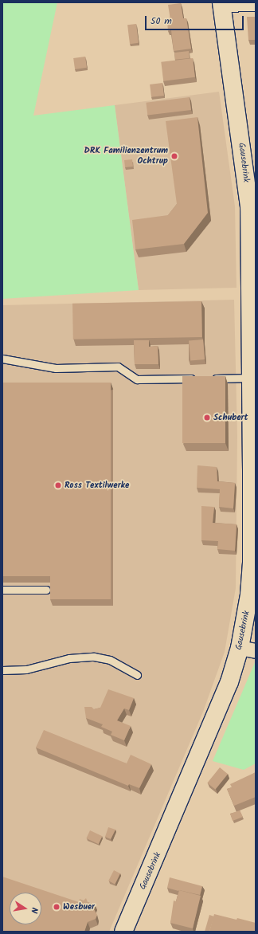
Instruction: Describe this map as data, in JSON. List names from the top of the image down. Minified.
{"streets":{"main road":["Gausebrink"]},"places":["DRK Familienzentrum Ochtrup","Schubert","Ross Textilwerke","Wesbuer"],"scale_bar":"50 m","north":"right"}
